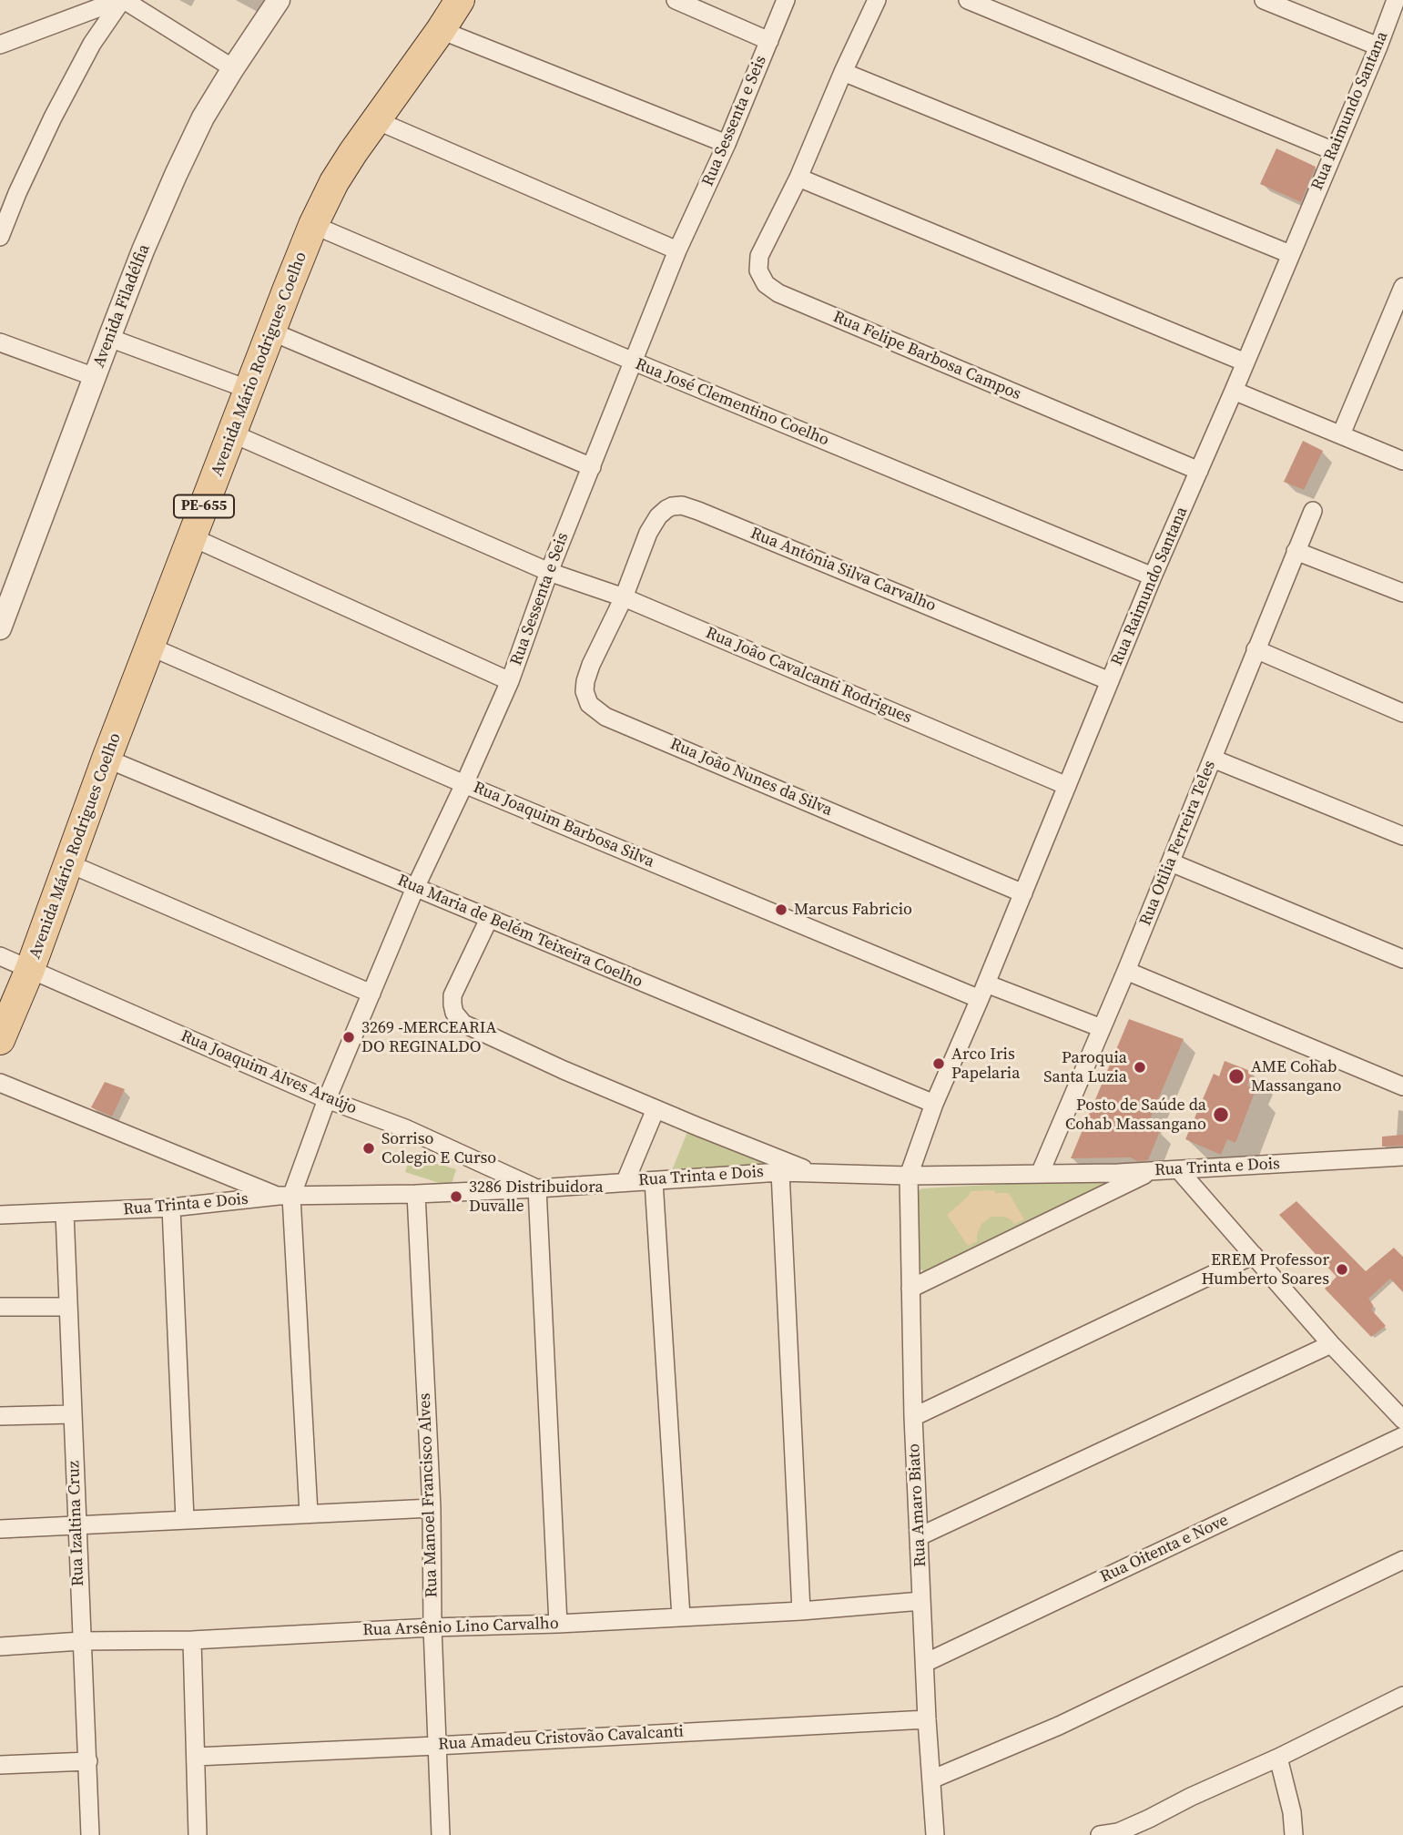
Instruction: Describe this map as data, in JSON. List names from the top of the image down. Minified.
{"streets":{"main road":["Avenida Mário Rodrigues Coelho","PE-655"],"street":["Rua Raimundo Santana","Rua Sessenta e Seis","Avenida Filadélfia","Rua Felipe Barbosa Campos","Rua José Clementino Coelho","Rua Antônia Silva Carvalho","Rua João Cavalcanti Rodrigues","Rua João Nunes da Silva","Rua Joaquim Barbosa Silva","Rua Otilia Ferreira Teles","Rua Maria de Belém Teixeira Coelho","Rua Joaquim Alves Araújo","Rua Trinta e Dois","Rua Manoel Francisco Alves","Rua Amaro Biato","Rua Izaltina Cruz","Rua Oitenta e Nove","Rua Arsênio Lino Carvalho","Rua Amadeu Cristovão Cavalcanti"]},"crossings":[["Rua Raimundo Santana","Rua Felipe Barbosa Campos"],["Rua Raimundo Santana","Rua José Clementino Coelho"],["Rua Raimundo Santana","Rua Antônia Silva Carvalho"],["Rua Raimundo Santana","Rua João Cavalcanti Rodrigues"],["Rua Raimundo Santana","Rua João Nunes da Silva"],["Rua Raimundo Santana","Rua Joaquim Barbosa Silva"],["Rua Raimundo Santana","Rua Maria de Belém Teixeira Coelho"],["Rua Raimundo Santana","Rua Trinta e Dois"],["Rua Raimundo Santana","Rua Amaro Biato"],["Rua Sessenta e Seis","Rua José Clementino Coelho"],["Rua Sessenta e Seis","Rua João Cavalcanti Rodrigues"],["Rua Sessenta e Seis","Rua Joaquim Barbosa Silva"],["Rua Sessenta e Seis","Rua Maria de Belém Teixeira Coelho"],["Rua Sessenta e Seis","Rua Joaquim Alves Araújo"],["Rua Sessenta e Seis","Rua Trinta e Dois"],["Avenida Mário Rodrigues Coelho","Rua José Clementino Coelho"],["Avenida Mário Rodrigues Coelho","Rua João Cavalcanti Rodrigues"],["Avenida Mário Rodrigues Coelho","Rua Joaquim Barbosa Silva"],["Avenida Mário Rodrigues Coelho","Rua Maria de Belém Teixeira Coelho"],["Avenida Mário Rodrigues Coelho","Rua Joaquim Alves Araújo"],["Rua Antônia Silva Carvalho","Rua João Cavalcanti Rodrigues"],["Rua Antônia Silva Carvalho","Rua João Nunes da Silva"],["Rua João Cavalcanti Rodrigues","Rua João Nunes da Silva"],["Rua Joaquim Barbosa Silva","Rua Otilia Ferreira Teles"],["Rua Otilia Ferreira Teles","Rua Trinta e Dois"],["Rua Joaquim Alves Araújo","Rua Trinta e Dois"],["Rua Trinta e Dois","Rua Manoel Francisco Alves"],["Rua Trinta e Dois","Rua Amaro Biato"],["Rua Trinta e Dois","Rua Izaltina Cruz"],["Rua Manoel Francisco Alves","Rua Arsênio Lino Carvalho"],["Rua Manoel Francisco Alves","Rua Amadeu Cristovão Cavalcanti"],["Rua Amaro Biato","Rua Oitenta e Nove"],["Rua Amaro Biato","Rua Arsênio Lino Carvalho"],["Rua Amaro Biato","Rua Amadeu Cristovão Cavalcanti"],["Rua Izaltina Cruz","Rua Arsênio Lino Carvalho"]],"places":["Marcus Fabricio","3269 -MERCEARIA DO REGINALDO","Arco Iris Papelaria","Paroquia Santa Luzia","AME Cohab Massangano","Posto de Saúde da Cohab Massangano","Sorriso Colegio E Curso","3286 Distribuidora Duvalle","EREM Professor Humberto Soares"]}
